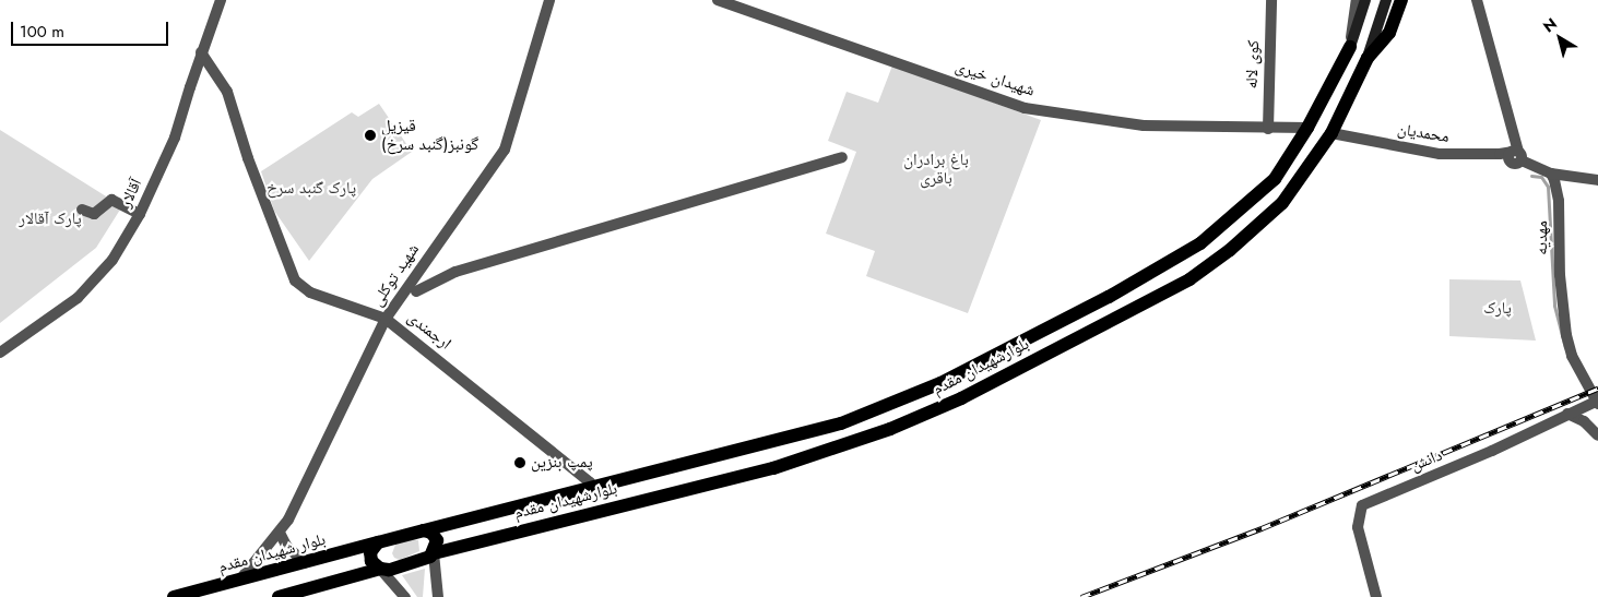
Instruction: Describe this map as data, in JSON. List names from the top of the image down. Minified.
{"streets":{"main road":["بلوارشهیدان مقدم","بلوار شهیدان مقدم"],"street":["کوی لاله","شهیدان خیری","محمدیان","آقالار","مهدیه","شهید توکلی","ارجمندی","دانش"]},"crossings":[["کوی لاله","شهیدان خیری"],["شهیدان خیری","بلوارشهیدان مقدم"],["محمدیان","بلوارشهیدان مقدم"],["آقالار","ارجمندی"],["مهدیه","دانش"],["شهید توکلی","ارجمندی"],["شهید توکلی","بلوار شهیدان مقدم"],["ارجمندی","بلوارشهیدان مقدم"],["بلوارشهیدان مقدم","بلوار شهیدان مقدم"]],"parks":["باغ برادران باقری","پارک گنبد سرخ","پارک آقالار","پارک"],"places":["قیزیل گونبز(گنبد سرخ)","پمپ بنزین"],"scale_bar":"100 m","north":"top left"}
